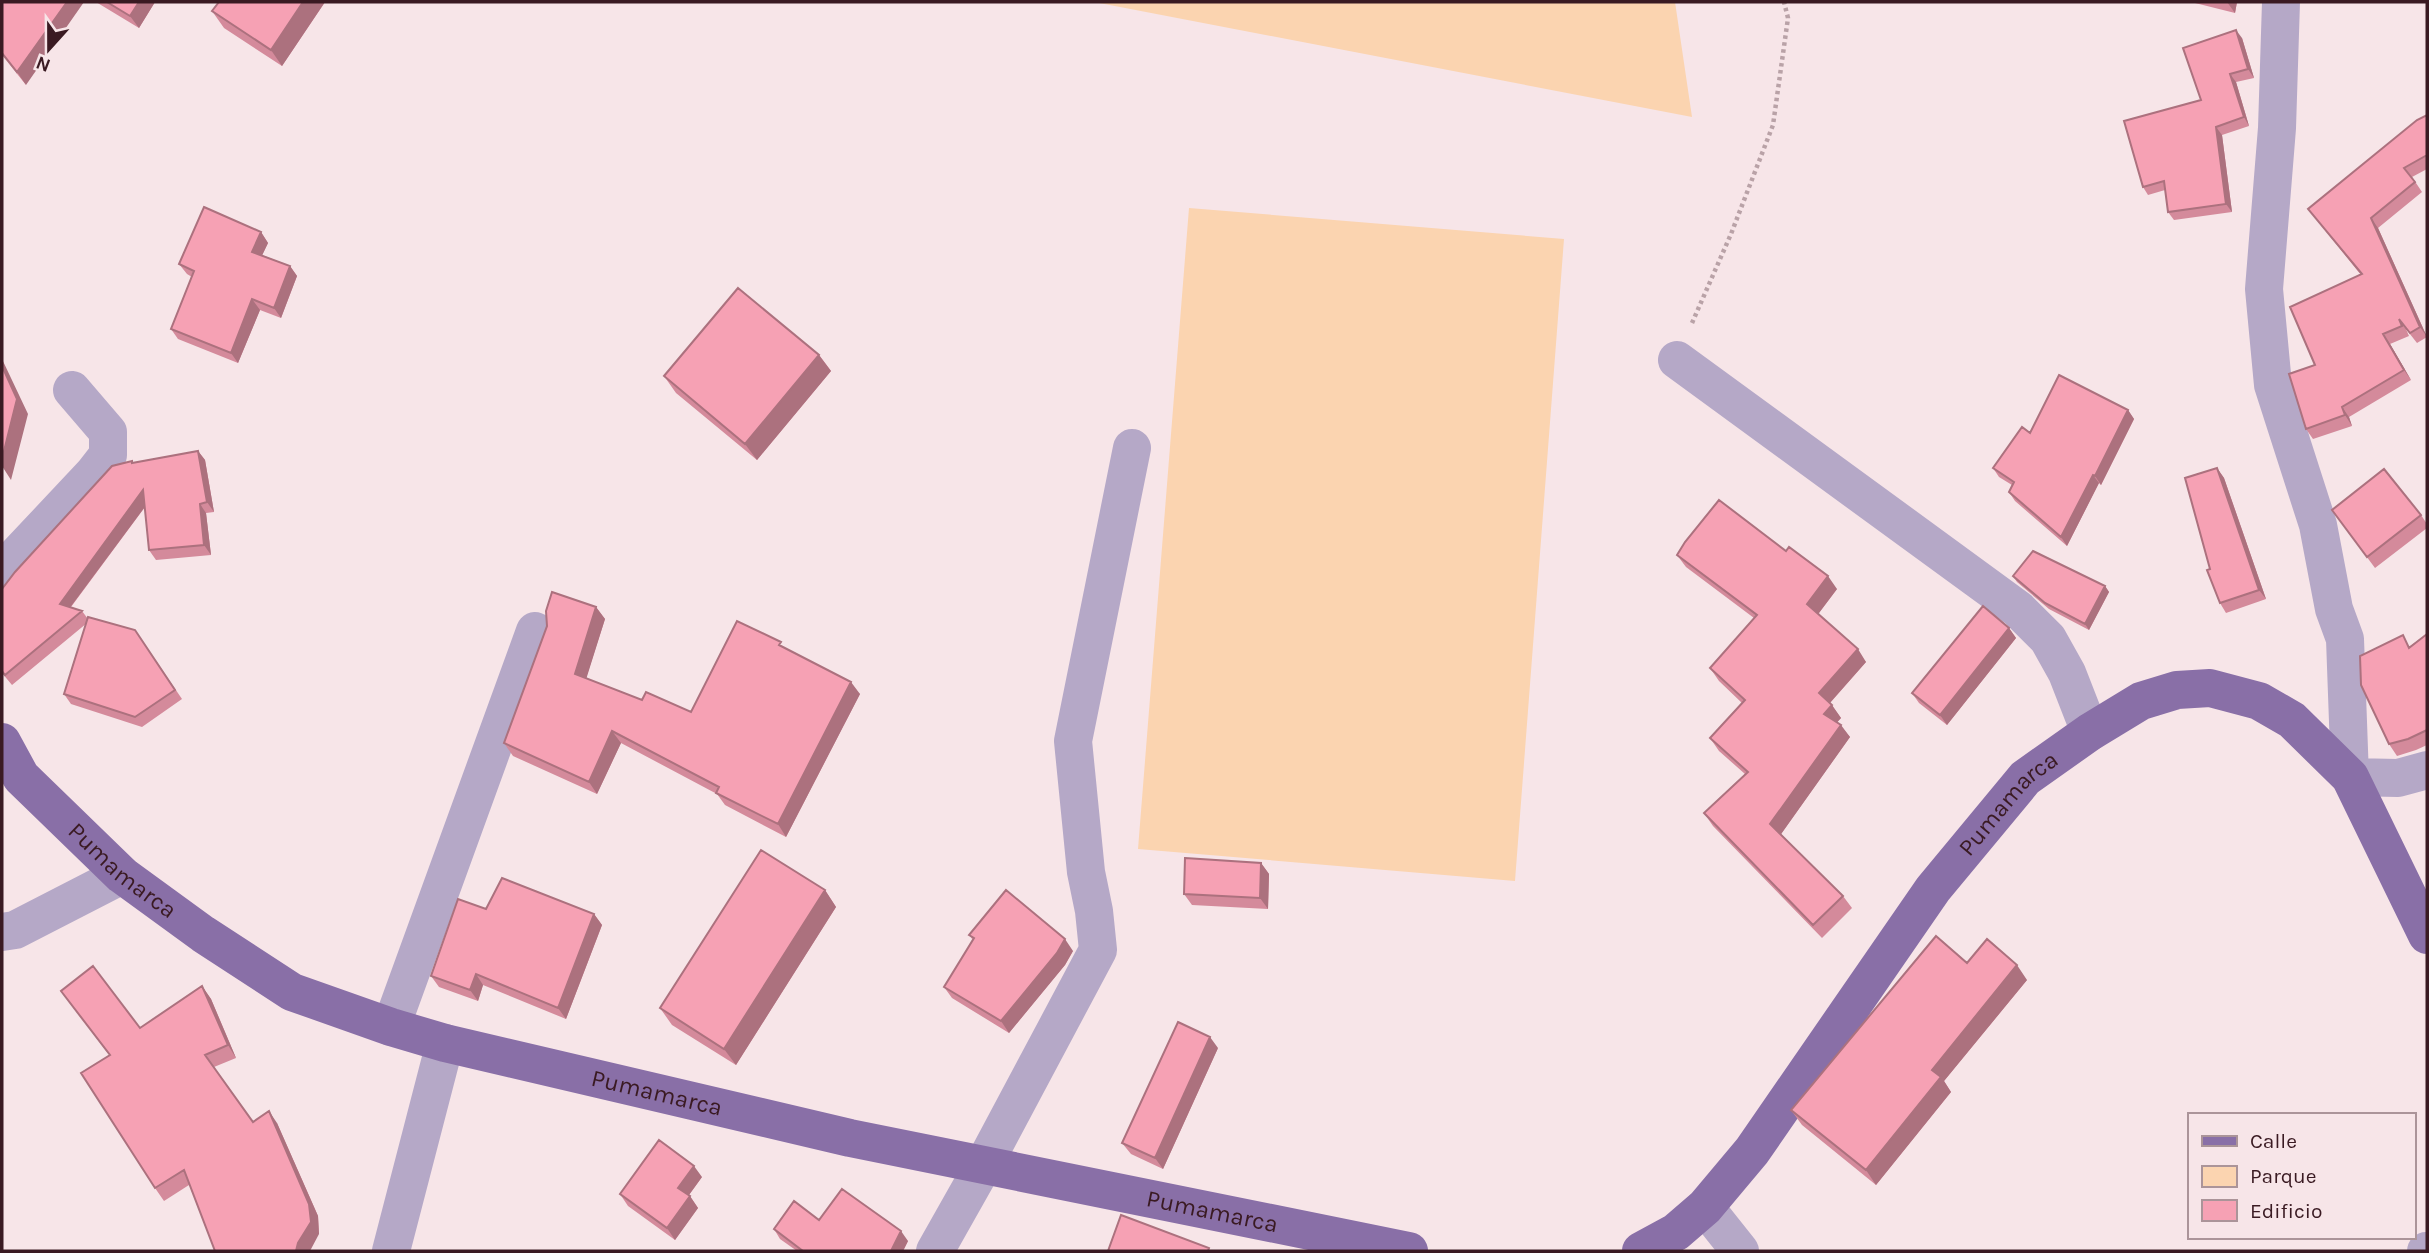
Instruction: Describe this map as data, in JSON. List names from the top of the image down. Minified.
{"streets":{"main road":["Pumamarca"]},"legend":["Calle","Parque","Edificio"],"north":"bottom"}
